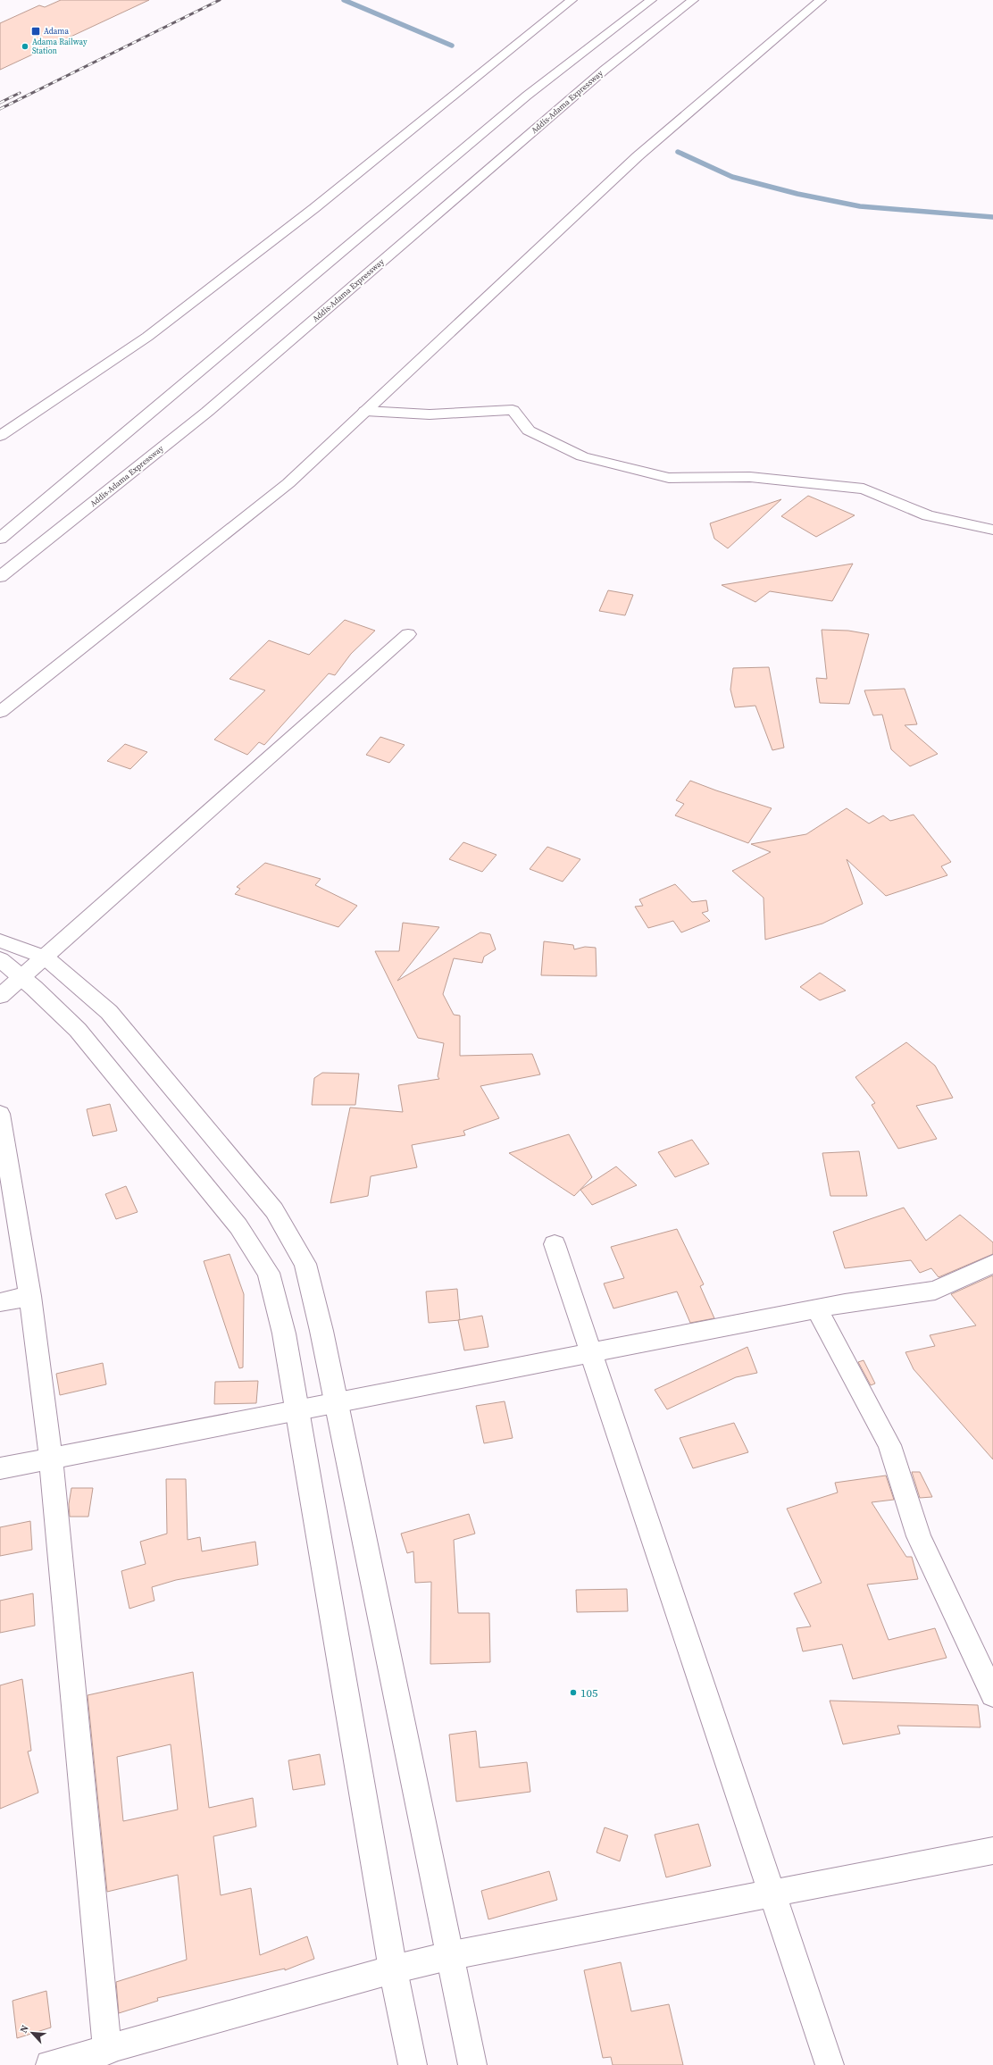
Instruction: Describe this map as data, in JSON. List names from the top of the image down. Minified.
{"streets":{"main road":["Addis-Adama Expressway"]},"places":{"transit":["Adama"],"other":["Adama Railway Station","105"]},"north":"top left"}
